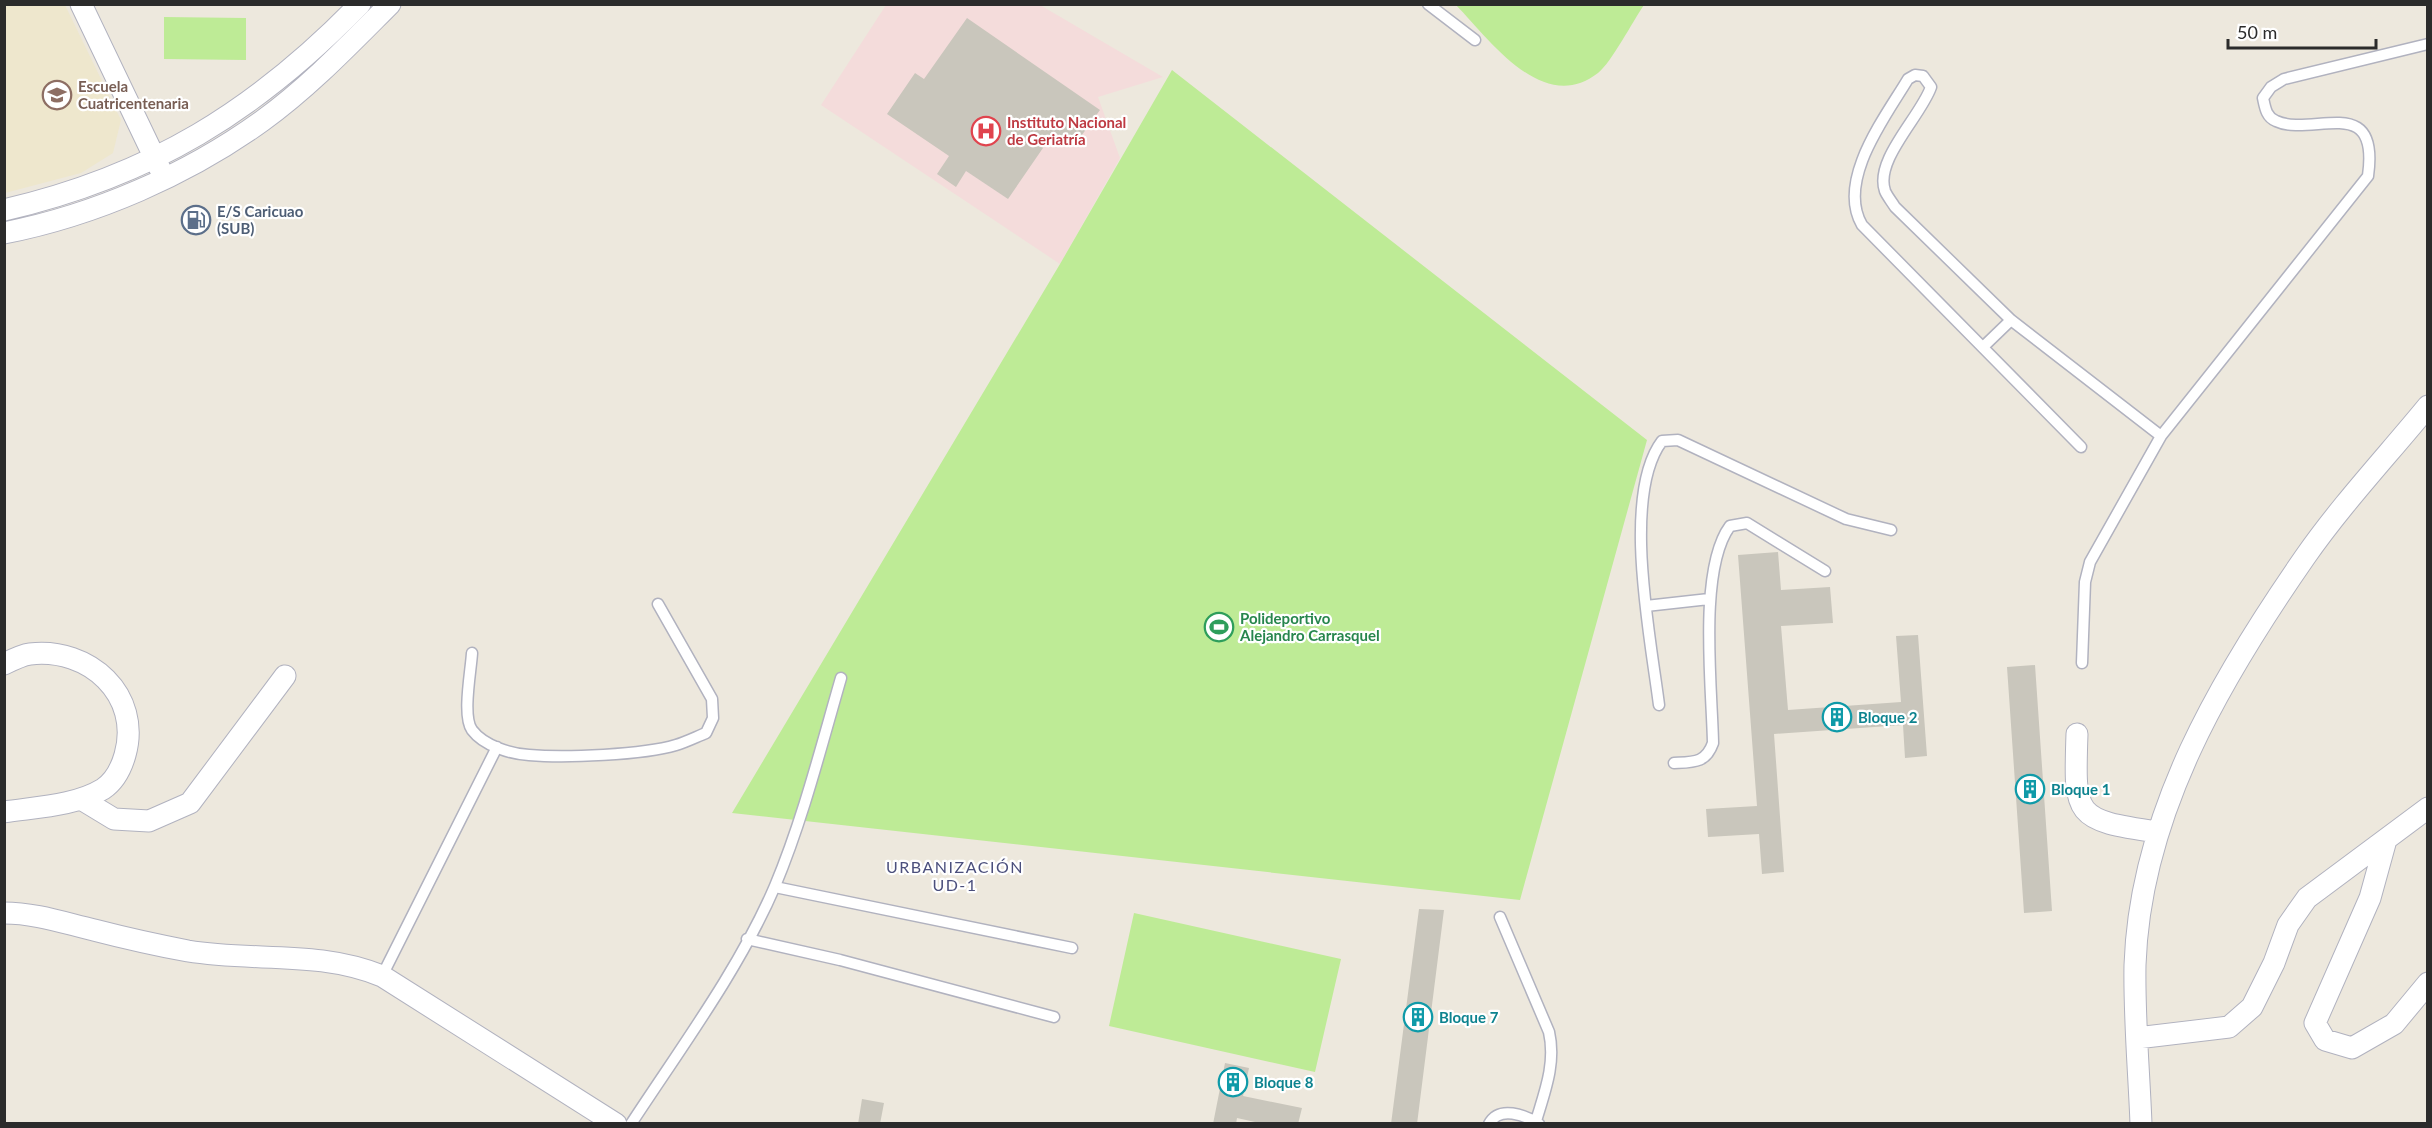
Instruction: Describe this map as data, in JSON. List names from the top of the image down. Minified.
{"districts":["URBANIZACIÓN UD-1"],"places":{"school or university":["Escuela Cuatricentenaria"],"hospital":["Instituto Nacional de Geriatría"],"fuel station":["E/S Caricuao (SUB)"],"sports":["Polideportivo Alejandro Carrasquel"],"building":["Bloque 2","Bloque 1","Bloque 7","Bloque 8"]},"scale_bar":"50 m"}
